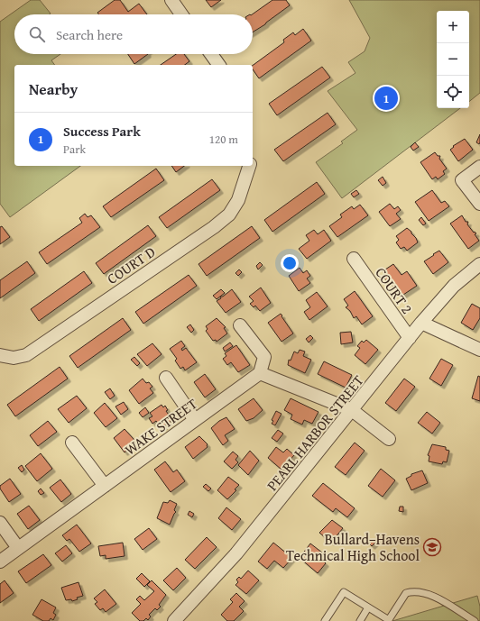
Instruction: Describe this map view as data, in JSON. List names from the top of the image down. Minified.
{"streets":{"street":["COURT D","COURT 2","WAKE STREET","PEARL HARBOR STREET"]},"crossings":[["COURT 2","PEARL HARBOR STREET"]],"places":{"school or university":["Bullard–Havens Technical High School"]},"page":{"map_buttons":["+","−"],"search":"Search here","heading":"Nearby","pins":"1","list":[{"mark":"1","name":"Success Park","note":"Park","value":"120 m"}]}}
